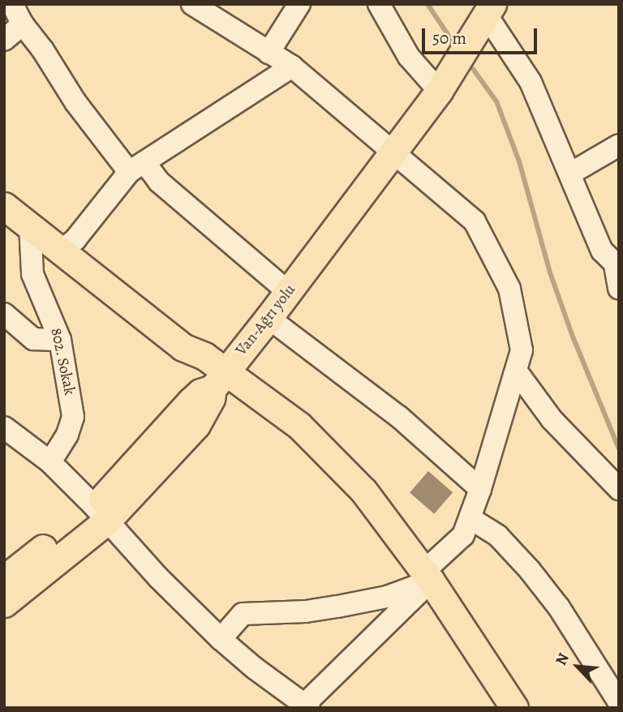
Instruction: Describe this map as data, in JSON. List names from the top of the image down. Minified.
{"streets":{"main road":["Van-Ağrı yolu"],"street":["802. Sokak"]},"scale_bar":"50 m","north":"top left"}
